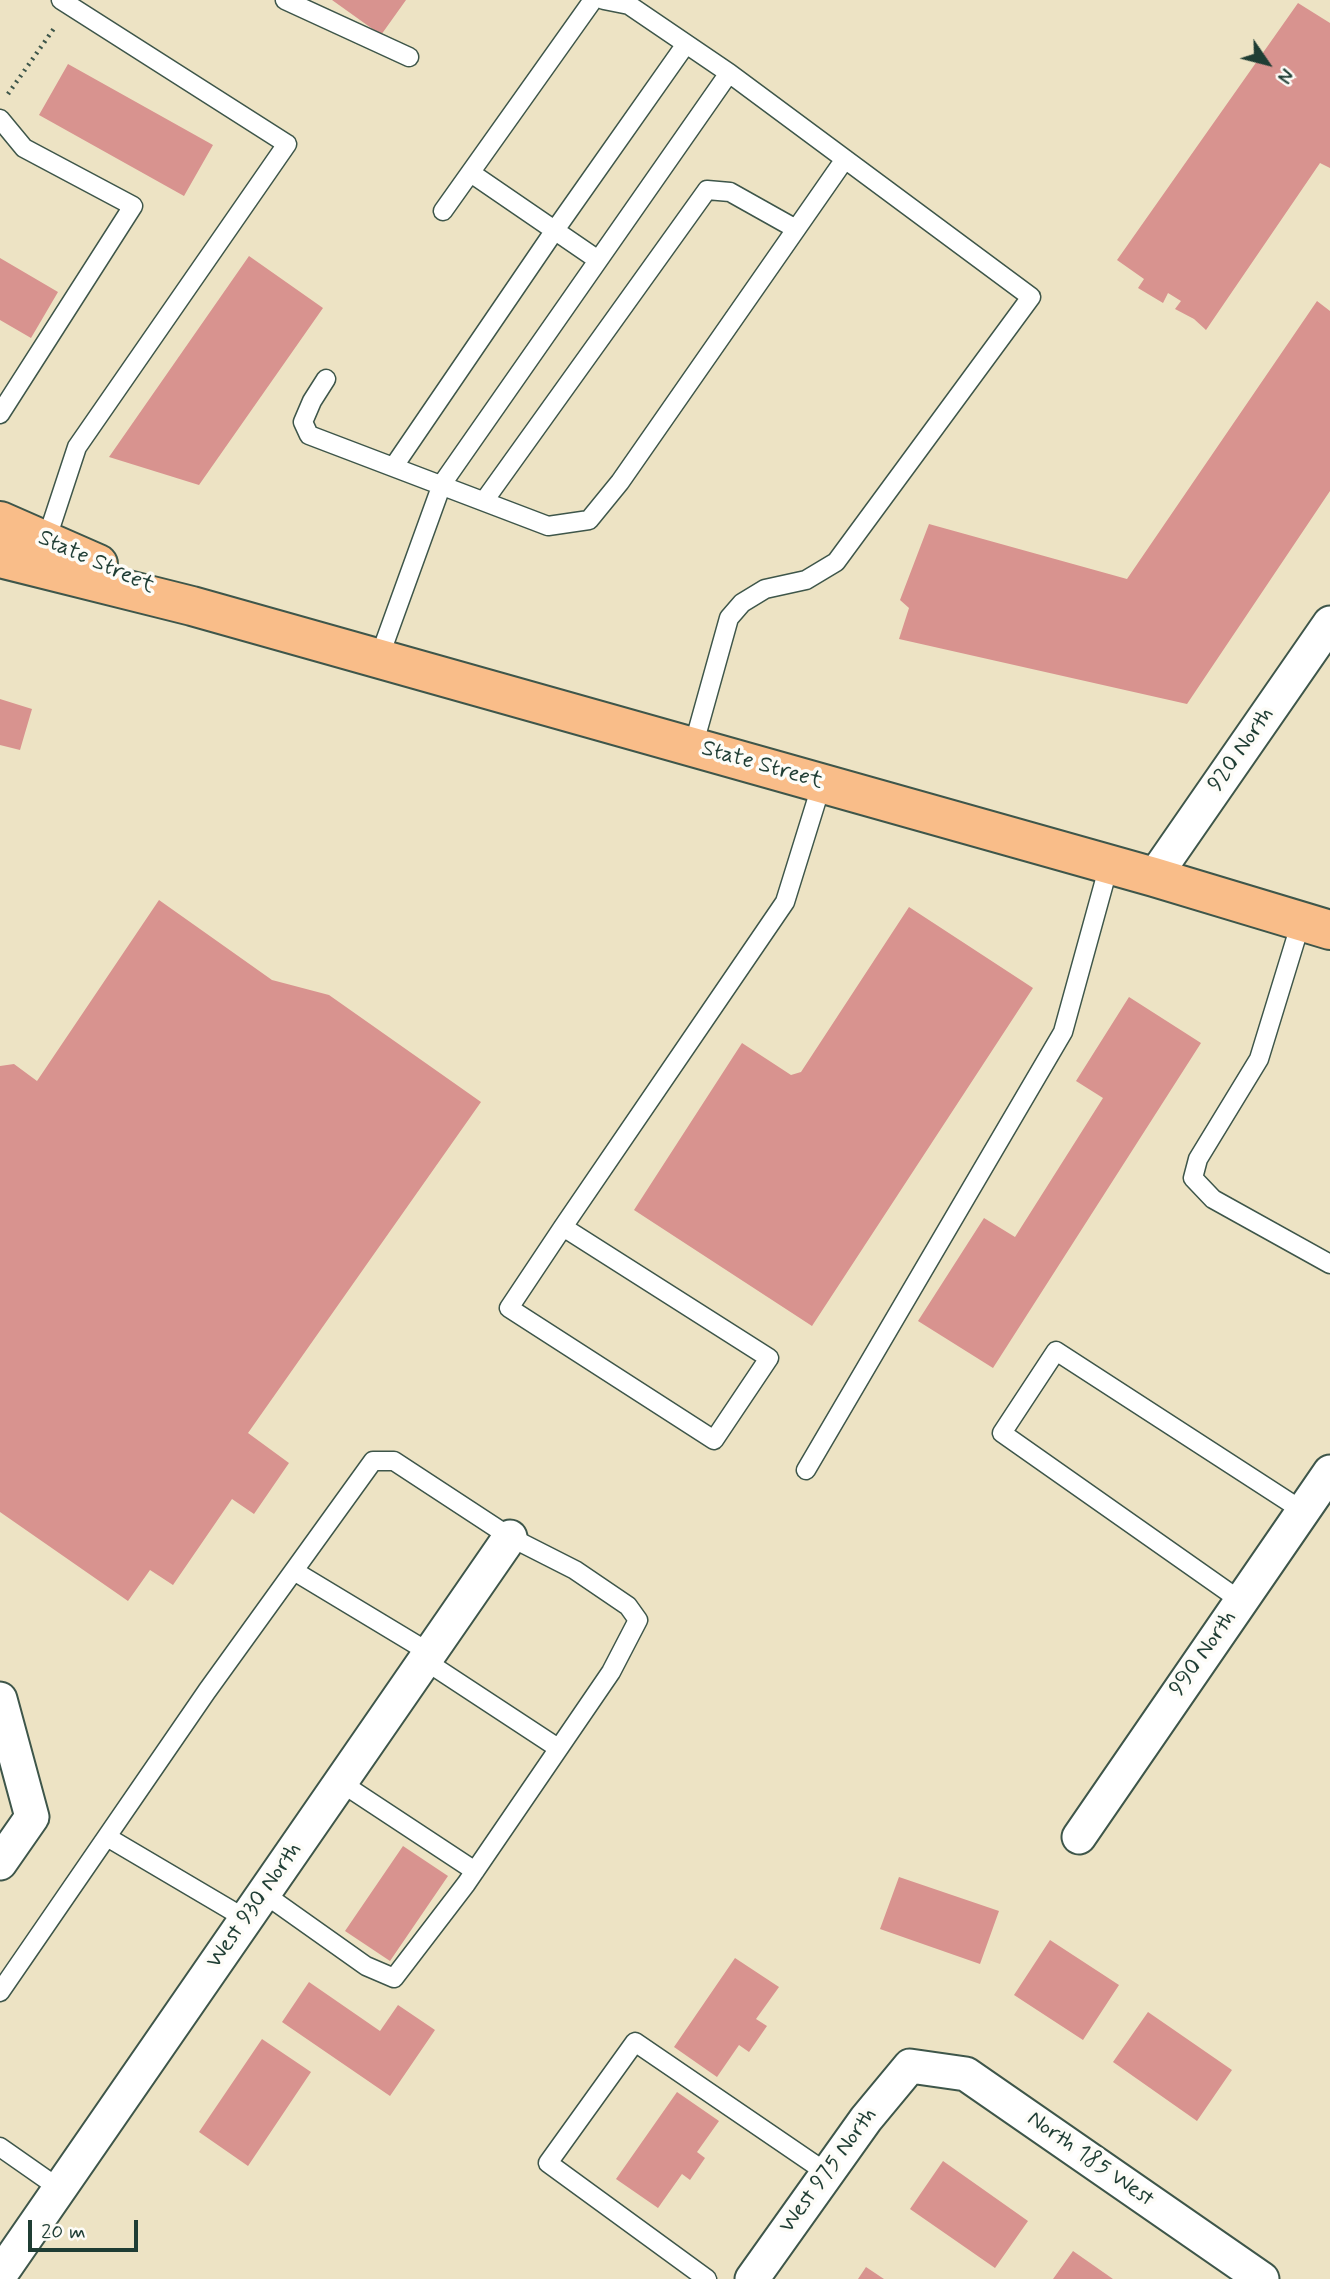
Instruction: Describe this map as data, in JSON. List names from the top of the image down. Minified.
{"streets":{"main road":["State Street"],"street":["920 North","990 North","West 930 North","North 185 West","West 975 North"]},"crossings":[["State Street","920 North"],["North 185 West","West 975 North"]],"scale_bar":"20 m","north":"bottom right"}
